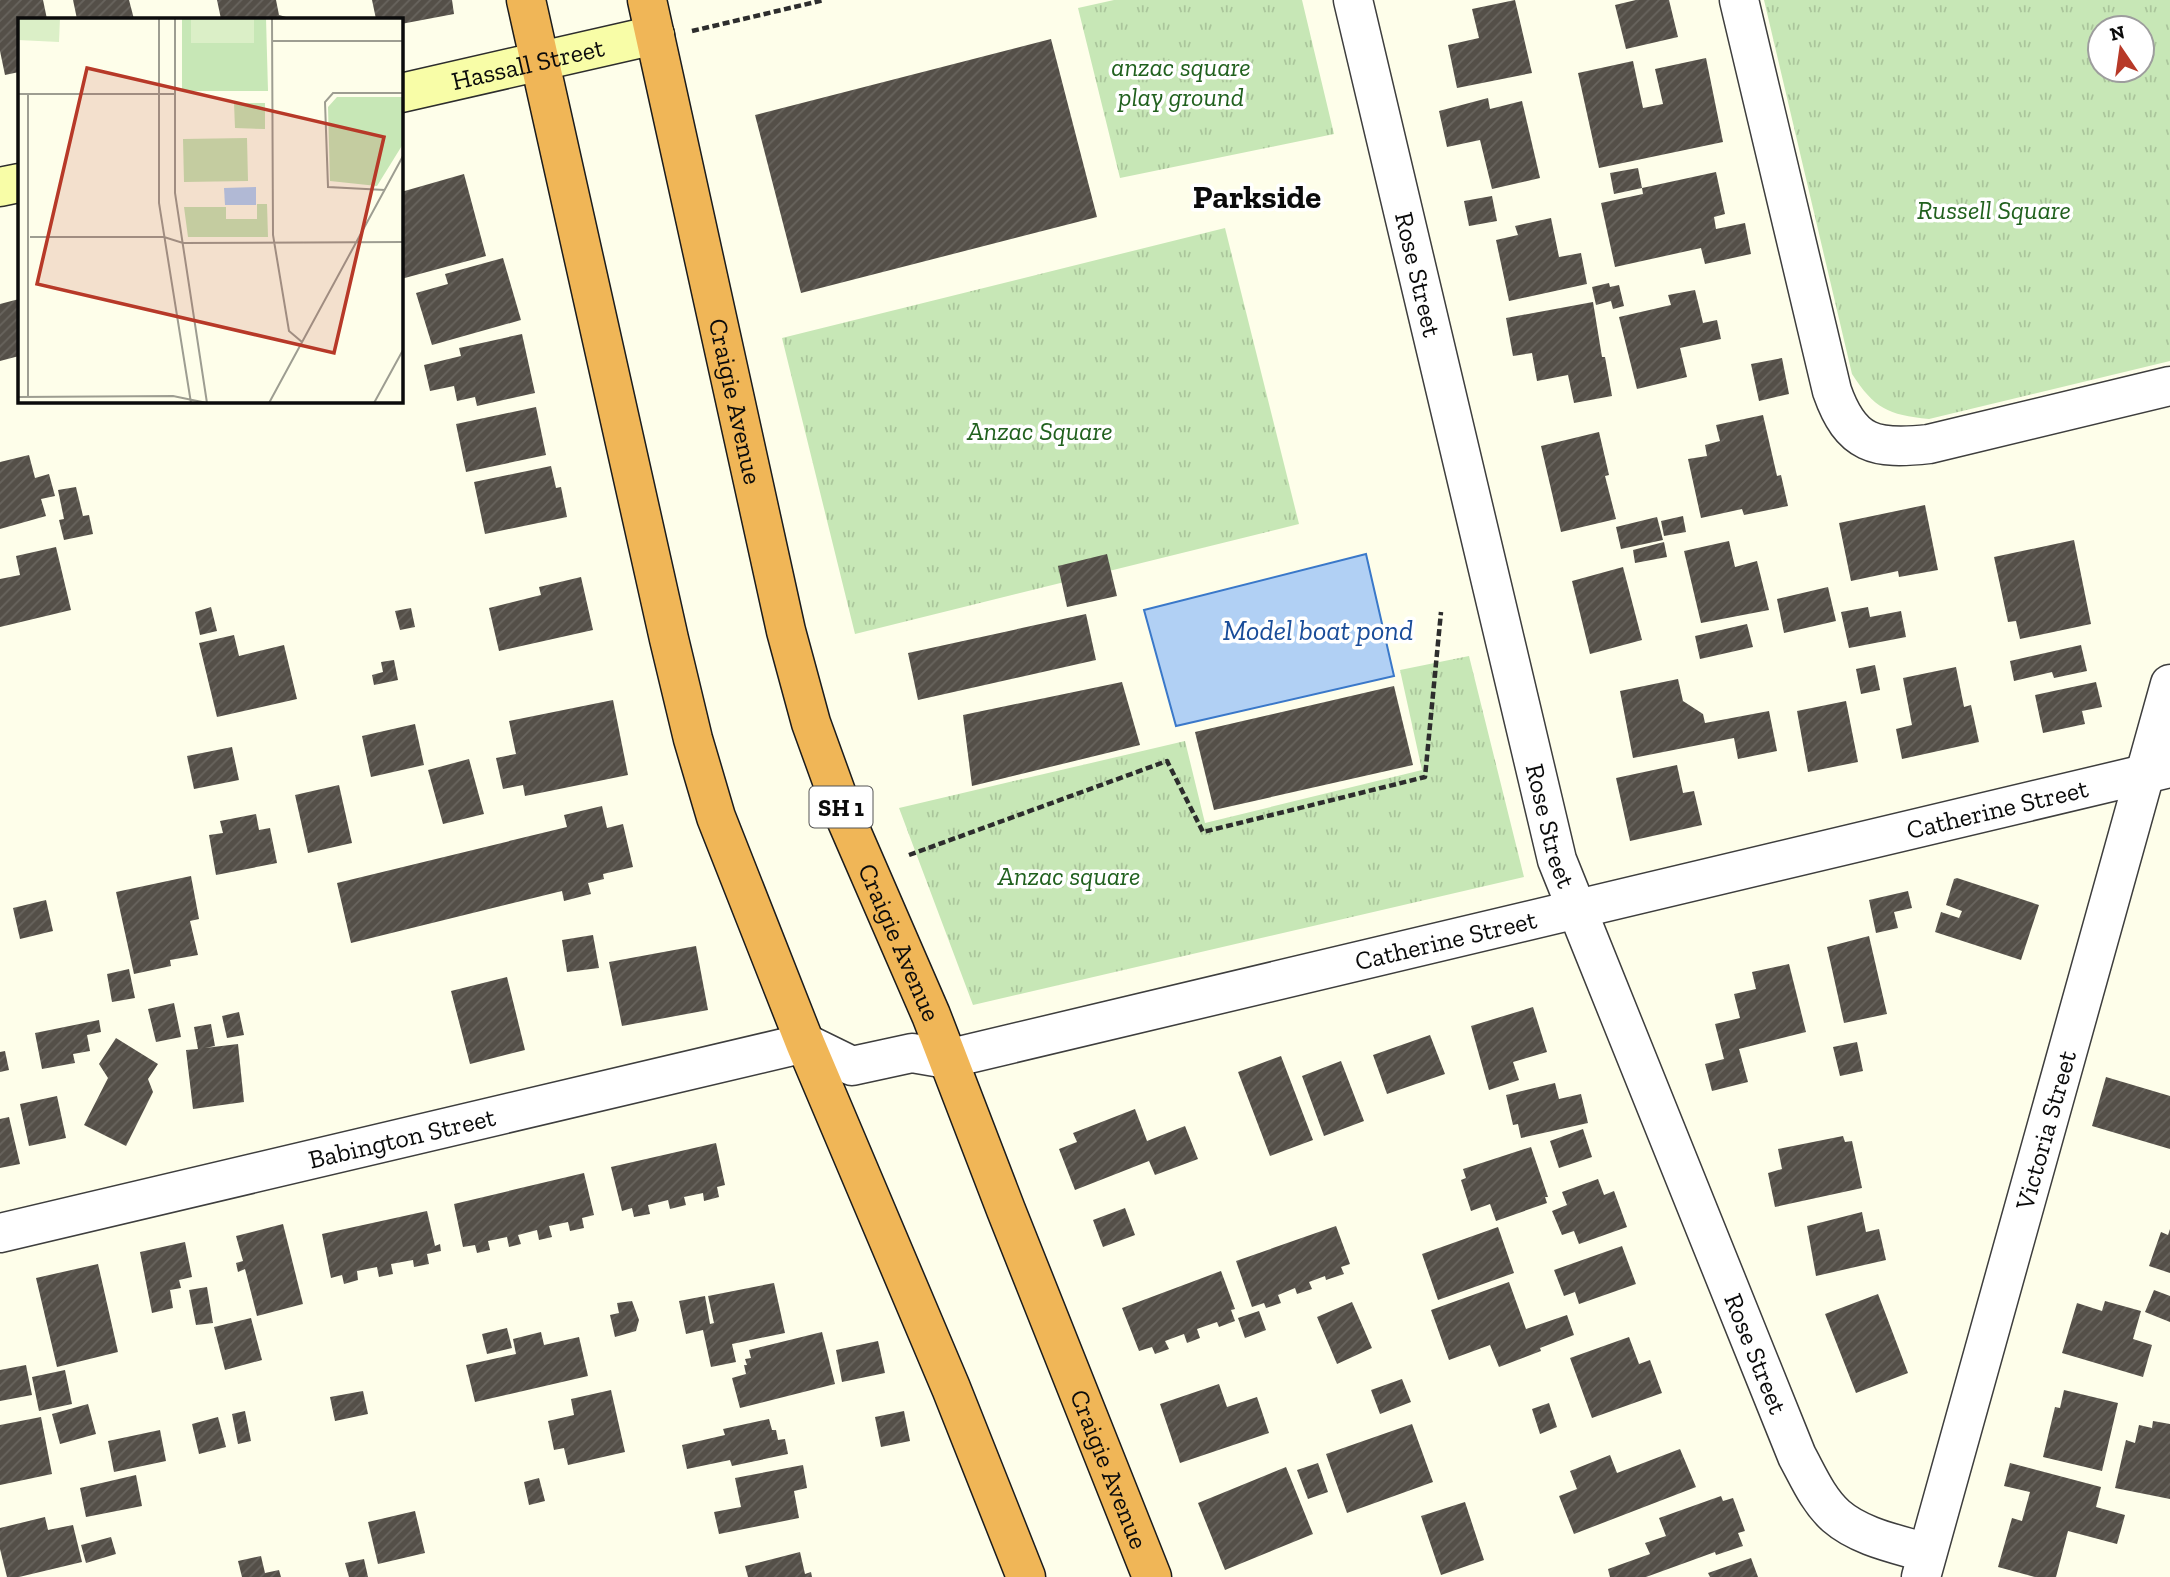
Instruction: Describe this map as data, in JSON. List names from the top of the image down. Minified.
{"streets":{"highway":["Craigie Avenue","SH 1"],"street":["Hassall Street","Rose Street","Catherine Street","Victoria Street","Babington Street"]},"crossings":[["Hassall Street","Craigie Avenue"],["Rose Street","Catherine Street"],["Rose Street","Victoria Street"],["Craigie Avenue","Catherine Street"],["Catherine Street","Victoria Street"],["Catherine Street","Babington Street"]],"districts":["Parkside"],"water":["Model boat pond"],"parks":["anzac square play ground","Russell Square","Anzac Square","Anzac square"],"north":"top"}
